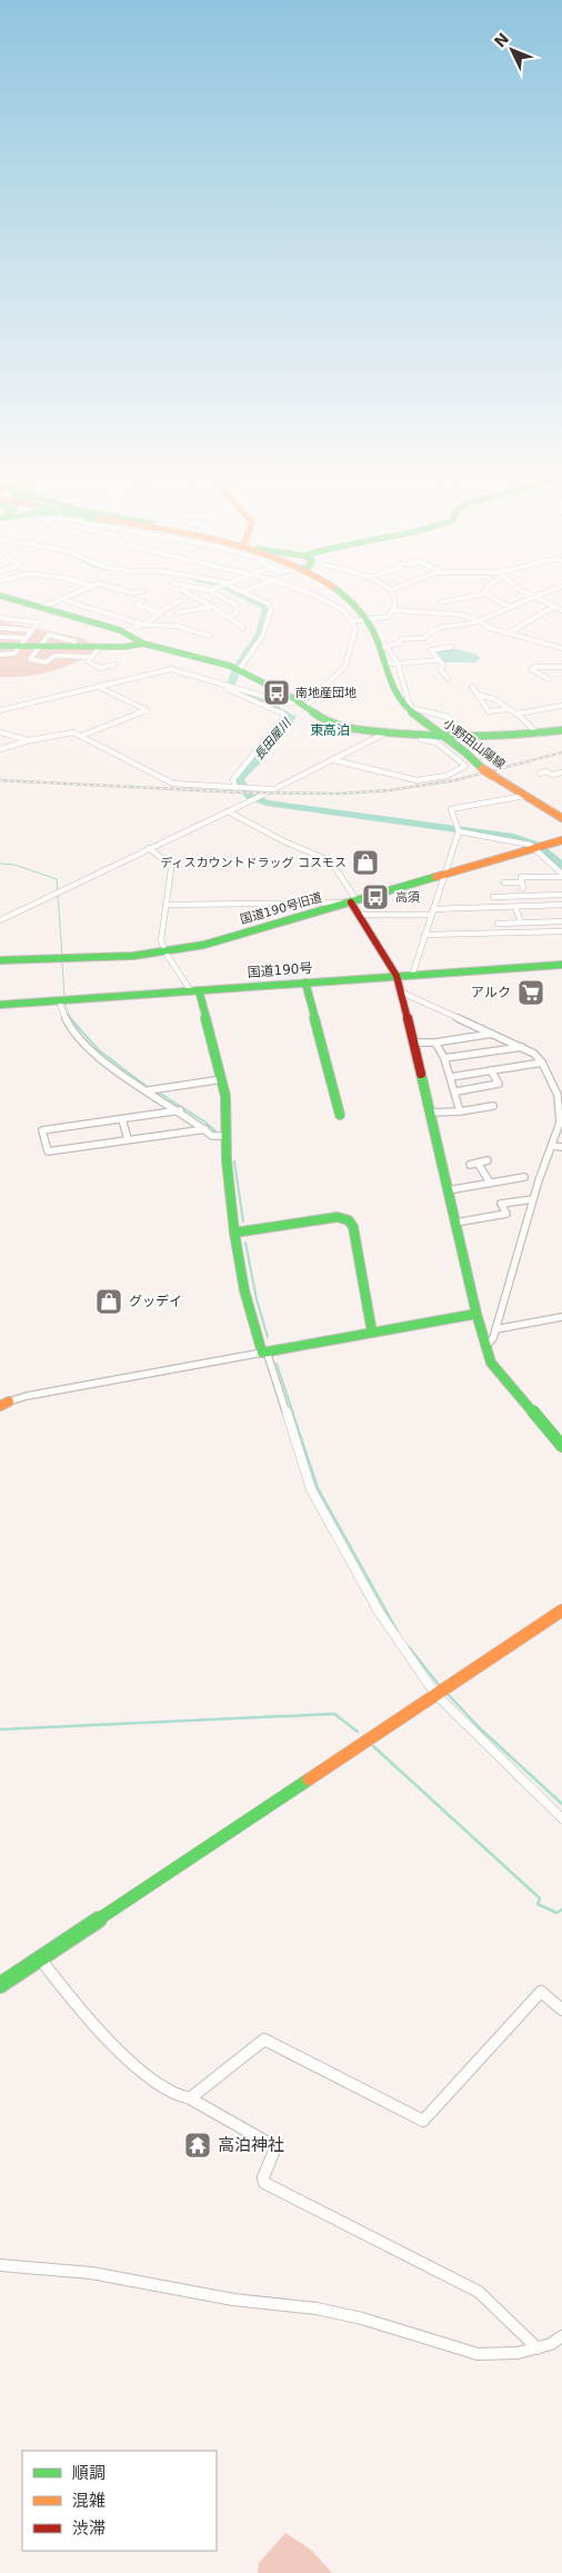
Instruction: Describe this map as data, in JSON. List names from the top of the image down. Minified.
{"streets":{"main road":["小野田山陽線","国道190号旧道","国道190号"]},"districts":["東高泊"],"water":["長田屋川"],"places":{"bus stop":["南地産団地","高須"],"shop":["ディスカウントドラッグ コスモス","グッデイ"],"supermarket":["アルク"],"temple":["高泊神社"]},"legend":["順調","混雑","渋滞"],"north":"top left"}
